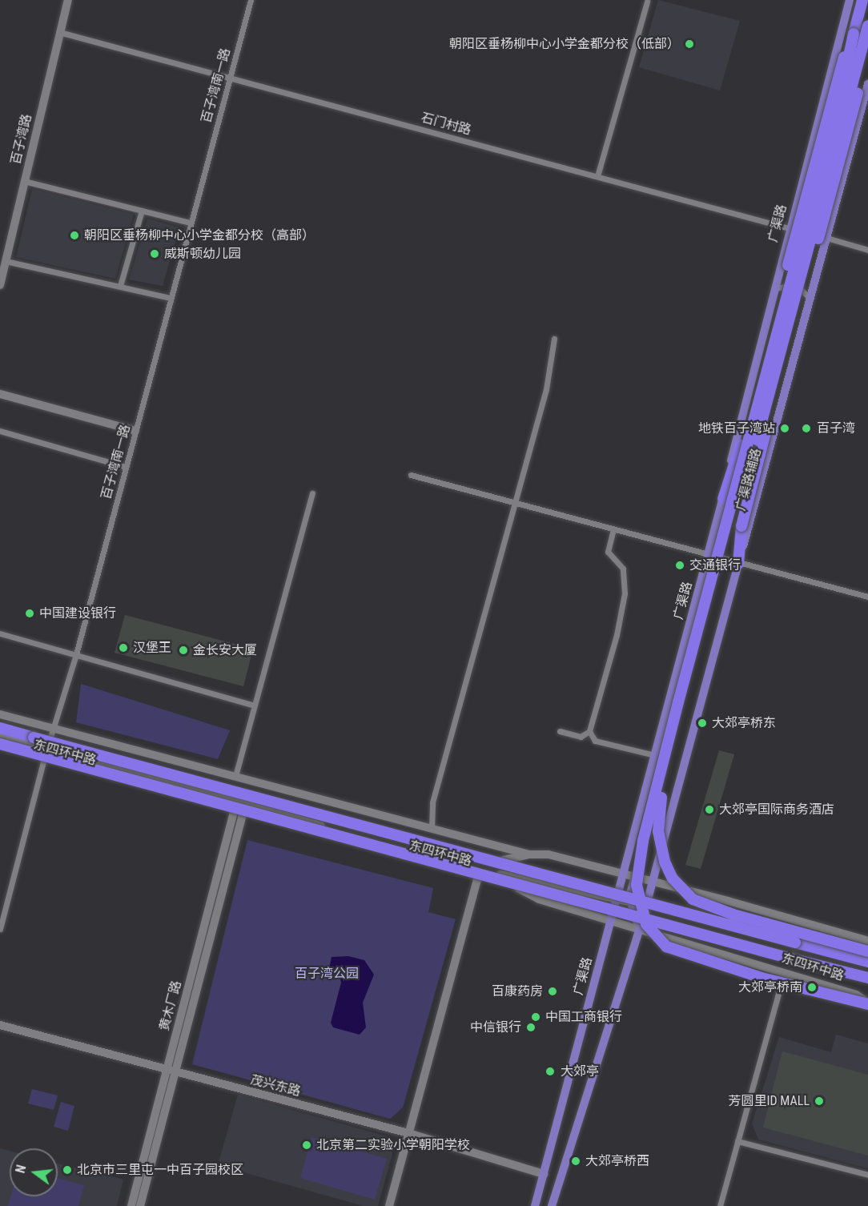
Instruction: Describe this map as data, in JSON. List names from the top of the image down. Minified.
{"streets":{"highway":["广渠路","东四环中路"],"main road":["百子湾路","广渠路辅路","黄木厂路","茂兴东路"],"street":["百子湾南一路","石门村路"]},"crossings":[["百子湾南一路","石门村路"],["百子湾南一路","东四环中路"],["石门村路","百子湾路"],["石门村路","广渠路"],["石门村路","广渠路辅路"],["广渠路","东四环中路"],["广渠路","茂兴东路"],["广渠路辅路","东四环中路"],["东四环中路","黄木厂路"],["黄木厂路","茂兴东路"]],"parks":["百子湾公园"],"places":["朝阳区垂杨柳中心小学金都分校（低部）","朝阳区垂杨柳中心小学金都分校（高部）","威斯顿幼儿园","地铁百子湾站","百子湾","交通银行","中国建设银行","汉堡王","金长安大厦","大郊亭桥东","大郊亭国际商务酒店","大郊亭桥南","百康药房","中国工商银行","中信银行","大郊亭","芳圆里ID MALL","北京第二实验小学朝阳学校","大郊亭桥西","北京市三里屯一中百子园校区"],"north":"left"}
